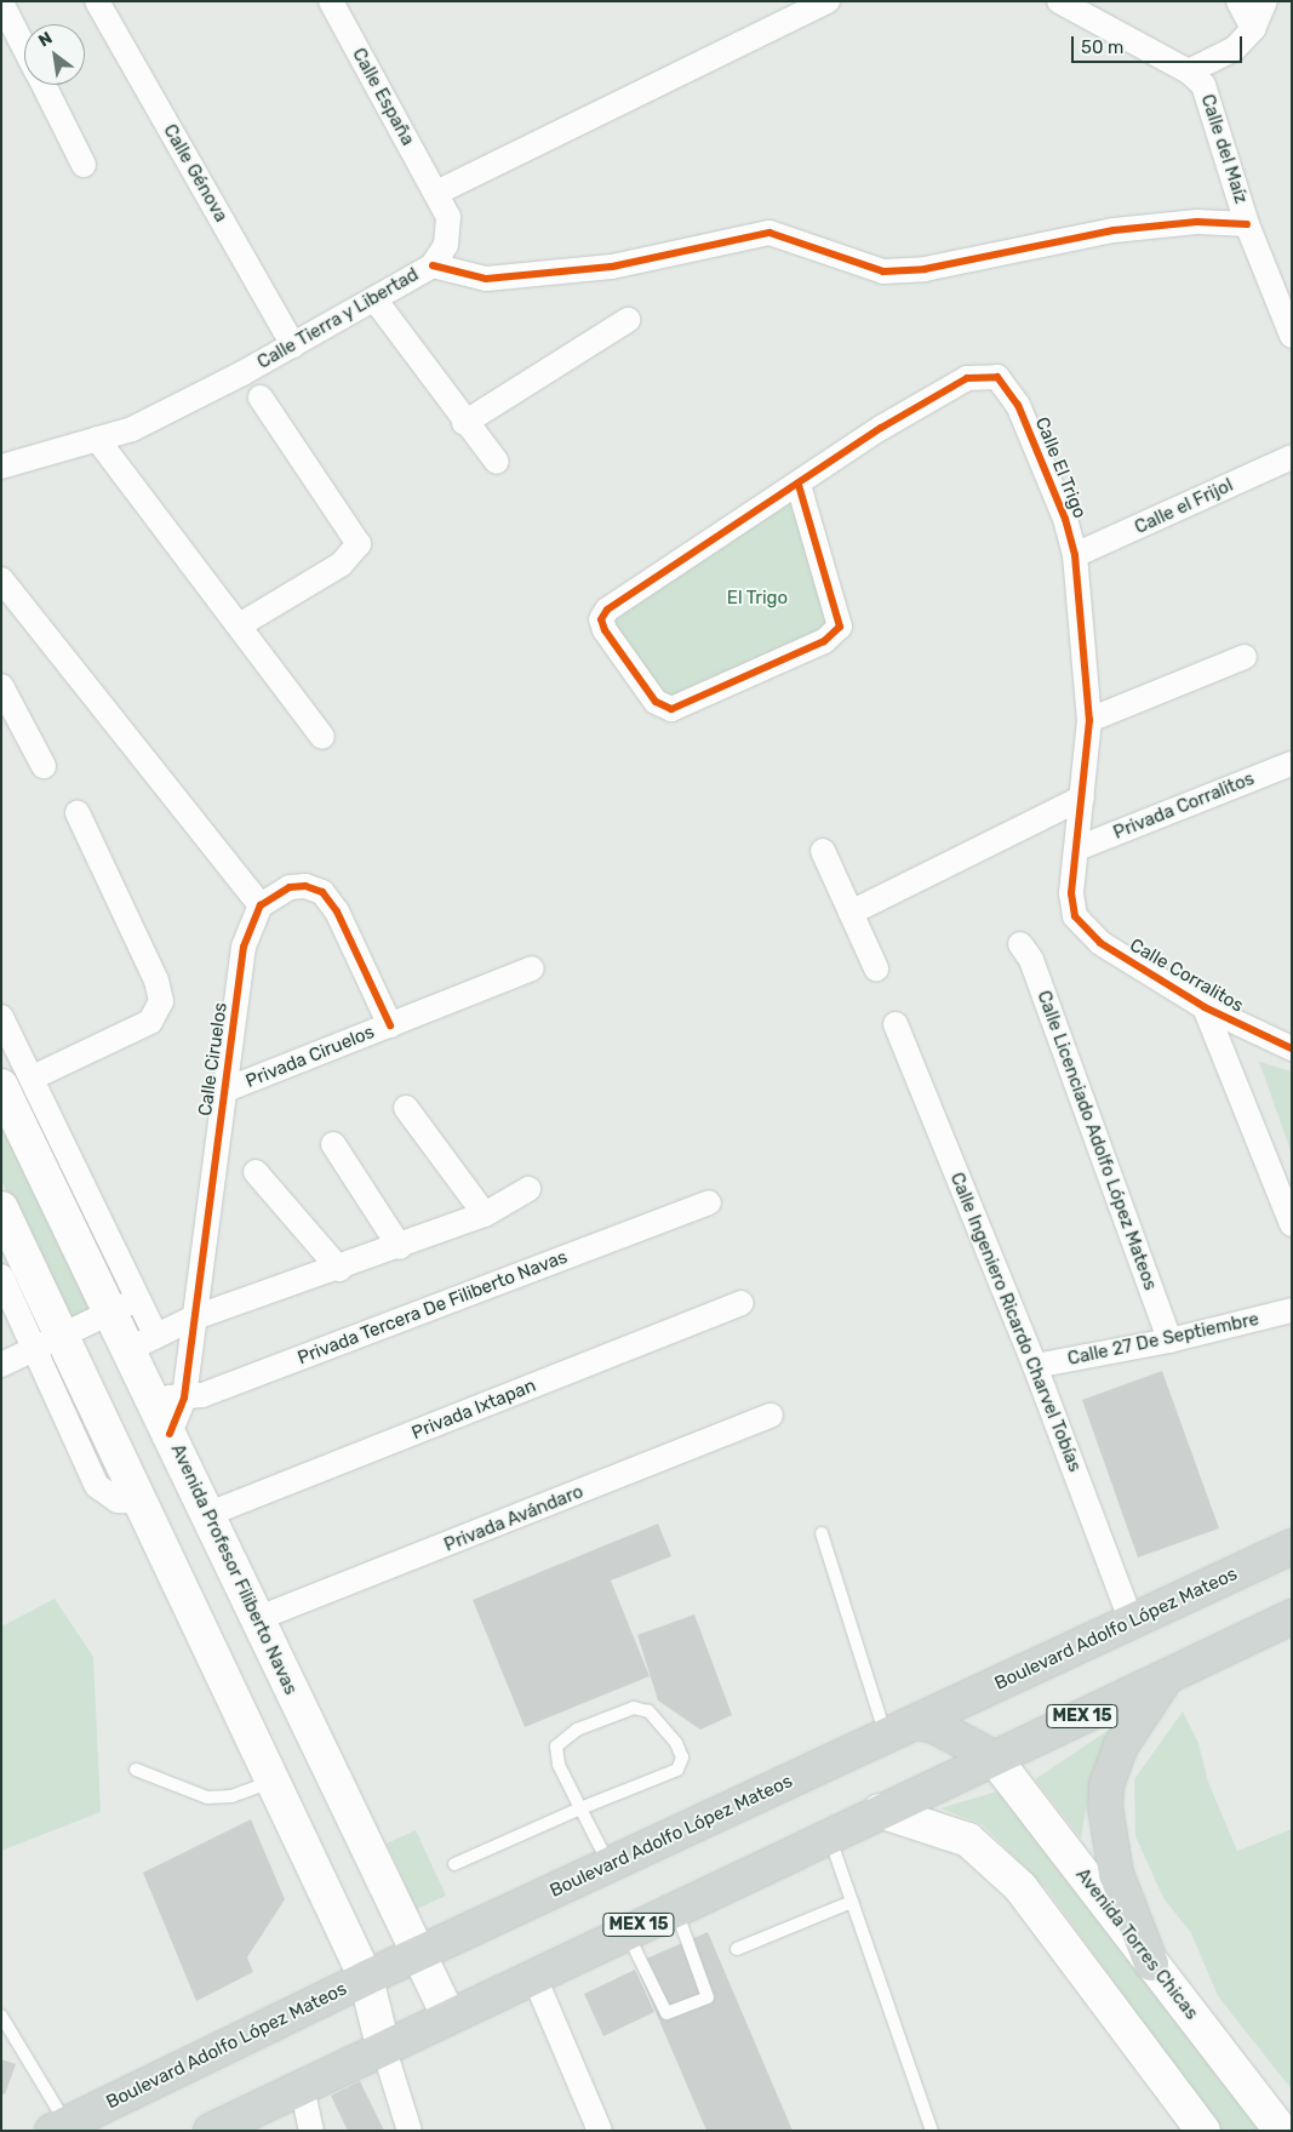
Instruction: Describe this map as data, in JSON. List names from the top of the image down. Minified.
{"streets":{"main road":["Avenida Profesor Filiberto Navas","Boulevard Adolfo López Mateos","MEX 15","Avenida Torres Chicas"],"street":["Calle España","Calle del Maíz","Calle Génova","Calle Tierra y Libertad","Calle El Trigo","Calle el Frijol","Privada Corralitos","Calle Corralitos","Privada Ciruelos","Calle Ciruelos","Calle Licenciado Adolfo López Mateos","Privada Tercera De Filiberto Navas","Calle Ingeniero Ricardo Charvel Tobías","Calle 27 De Septiembre","Privada Ixtapan","Privada Avándaro"]},"crossings":[["Calle España","Calle Tierra y Libertad"],["Calle Génova","Calle Tierra y Libertad"],["Calle El Trigo","Calle el Frijol"],["Calle El Trigo","Privada Corralitos"],["Calle El Trigo","Calle Corralitos"],["Privada Ciruelos","Calle Ciruelos"],["Calle Ciruelos","Privada Tercera De Filiberto Navas"],["Calle Ciruelos","Avenida Profesor Filiberto Navas"],["Calle Licenciado Adolfo López Mateos","Calle 27 De Septiembre"],["Privada Tercera De Filiberto Navas","Avenida Profesor Filiberto Navas"],["Calle Ingeniero Ricardo Charvel Tobías","Calle 27 De Septiembre"],["Calle Ingeniero Ricardo Charvel Tobías","Boulevard Adolfo López Mateos"],["Privada Ixtapan","Avenida Profesor Filiberto Navas"],["Privada Avándaro","Avenida Profesor Filiberto Navas"],["Avenida Profesor Filiberto Navas","Boulevard Adolfo López Mateos"],["Avenida Profesor Filiberto Navas","MEX 15"],["MEX 15","Avenida Torres Chicas"]],"parks":["El Trigo"],"scale_bar":"50 m","north":"top left"}
